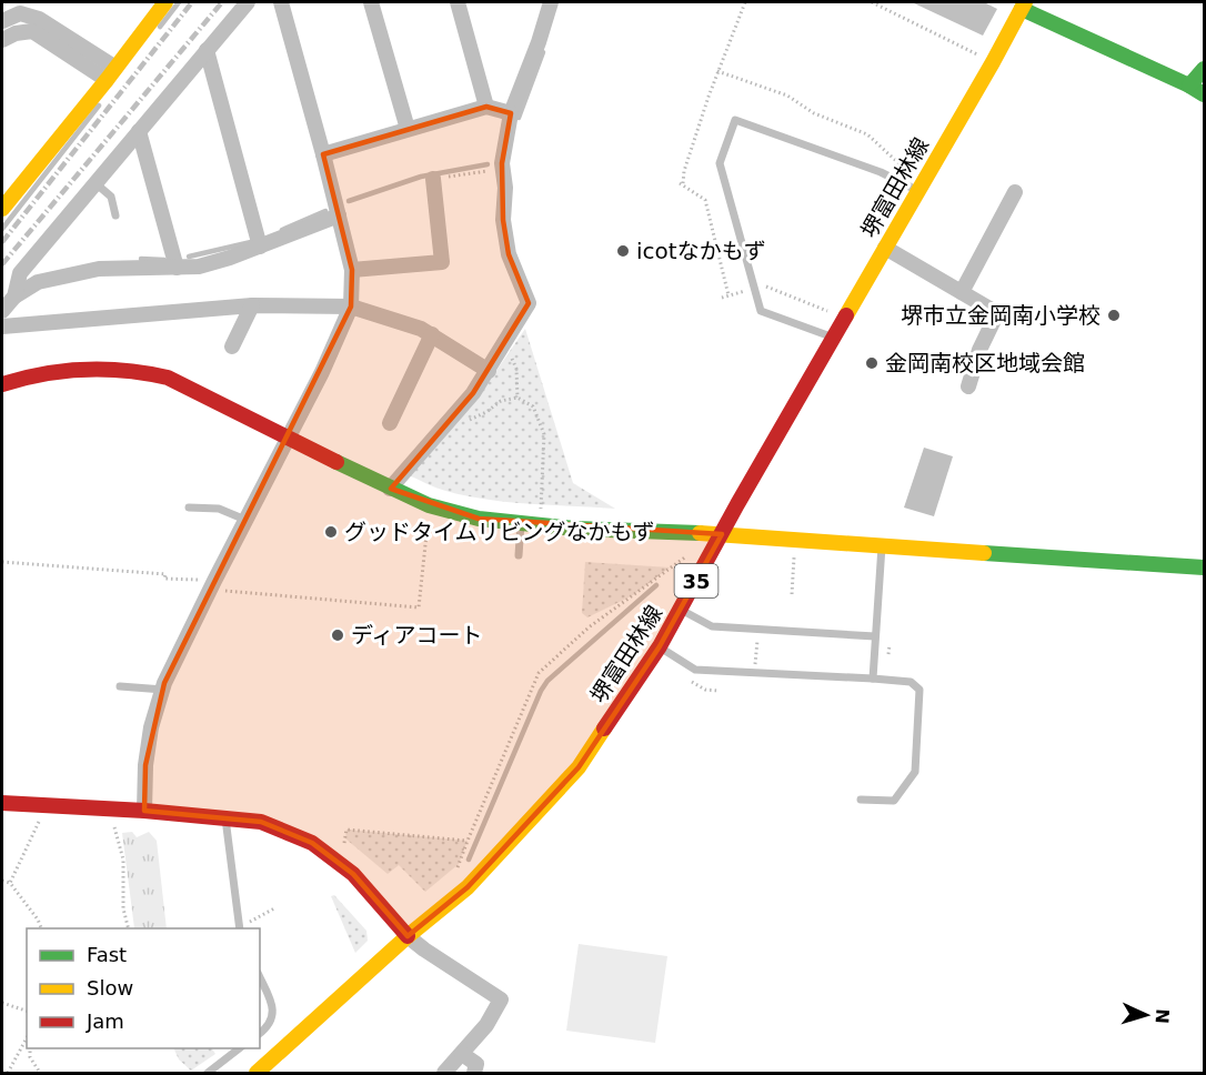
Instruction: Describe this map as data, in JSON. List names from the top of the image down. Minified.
{"streets":{"street":["堺富田林線","35"]},"places":["icotなかもず","堺市立金岡南小学校","金岡南校区地域会館","グッドタイムリビングなかもず","ディアコート"],"legend":["Fast","Slow","Jam"],"north":"right"}
